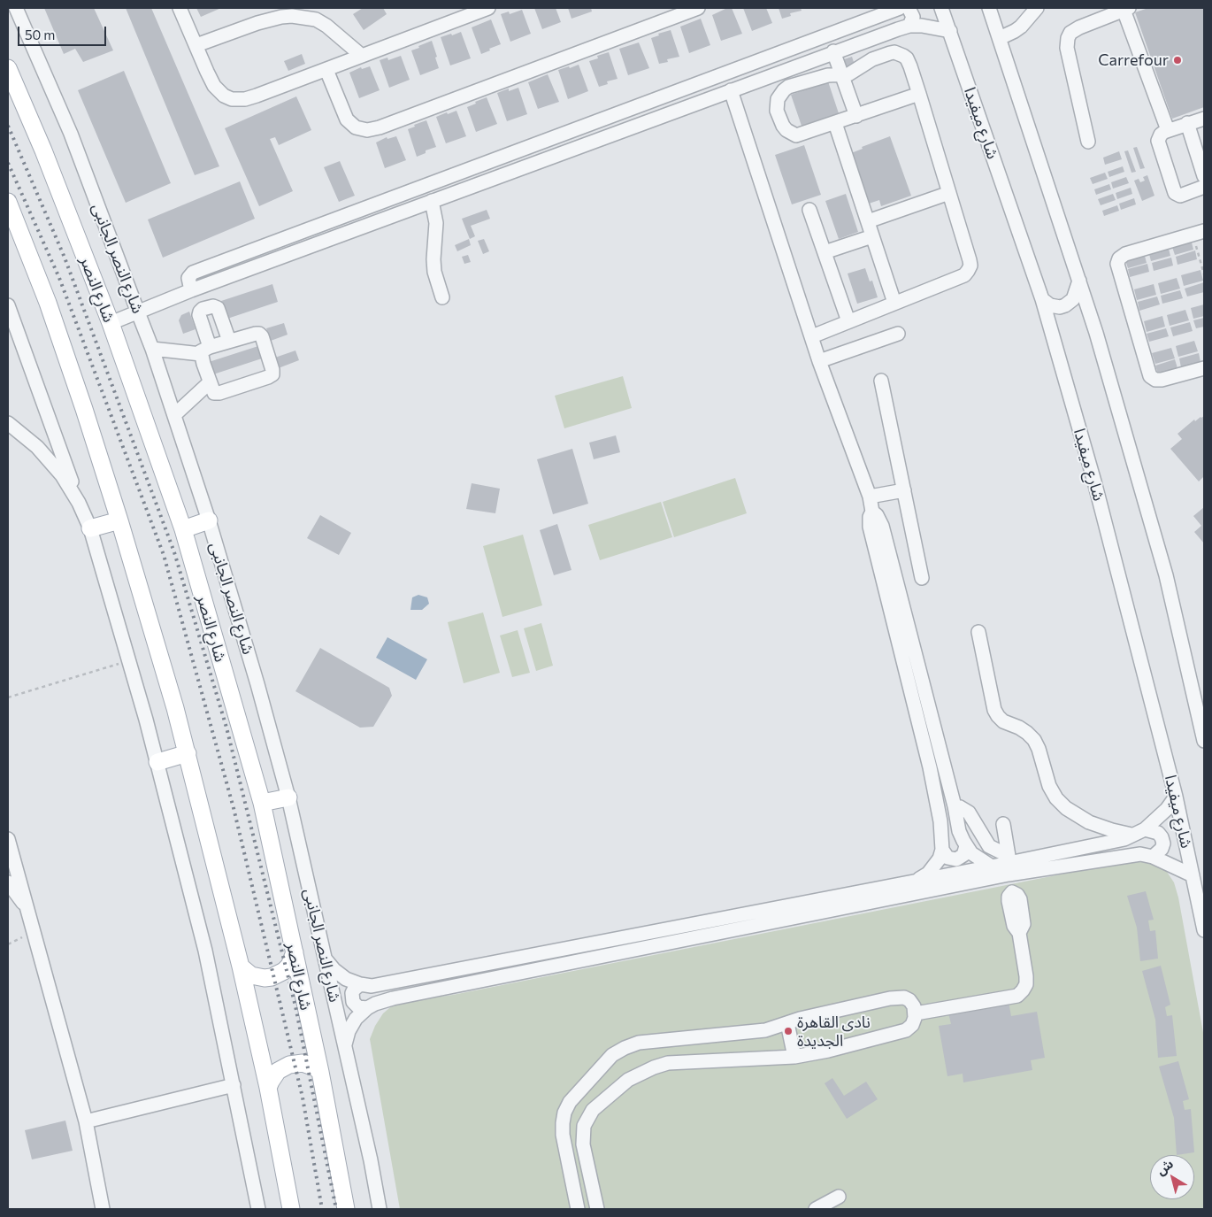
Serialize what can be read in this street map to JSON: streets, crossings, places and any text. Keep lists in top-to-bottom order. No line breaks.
{"streets":{"main road":["شارع النصر"],"street":["شارع ميفيدا","شارع النصر الجانبى"]},"places":["Carrefour","نادى القاهرة الجديدة"],"scale_bar":"50 m","north":"top left"}
